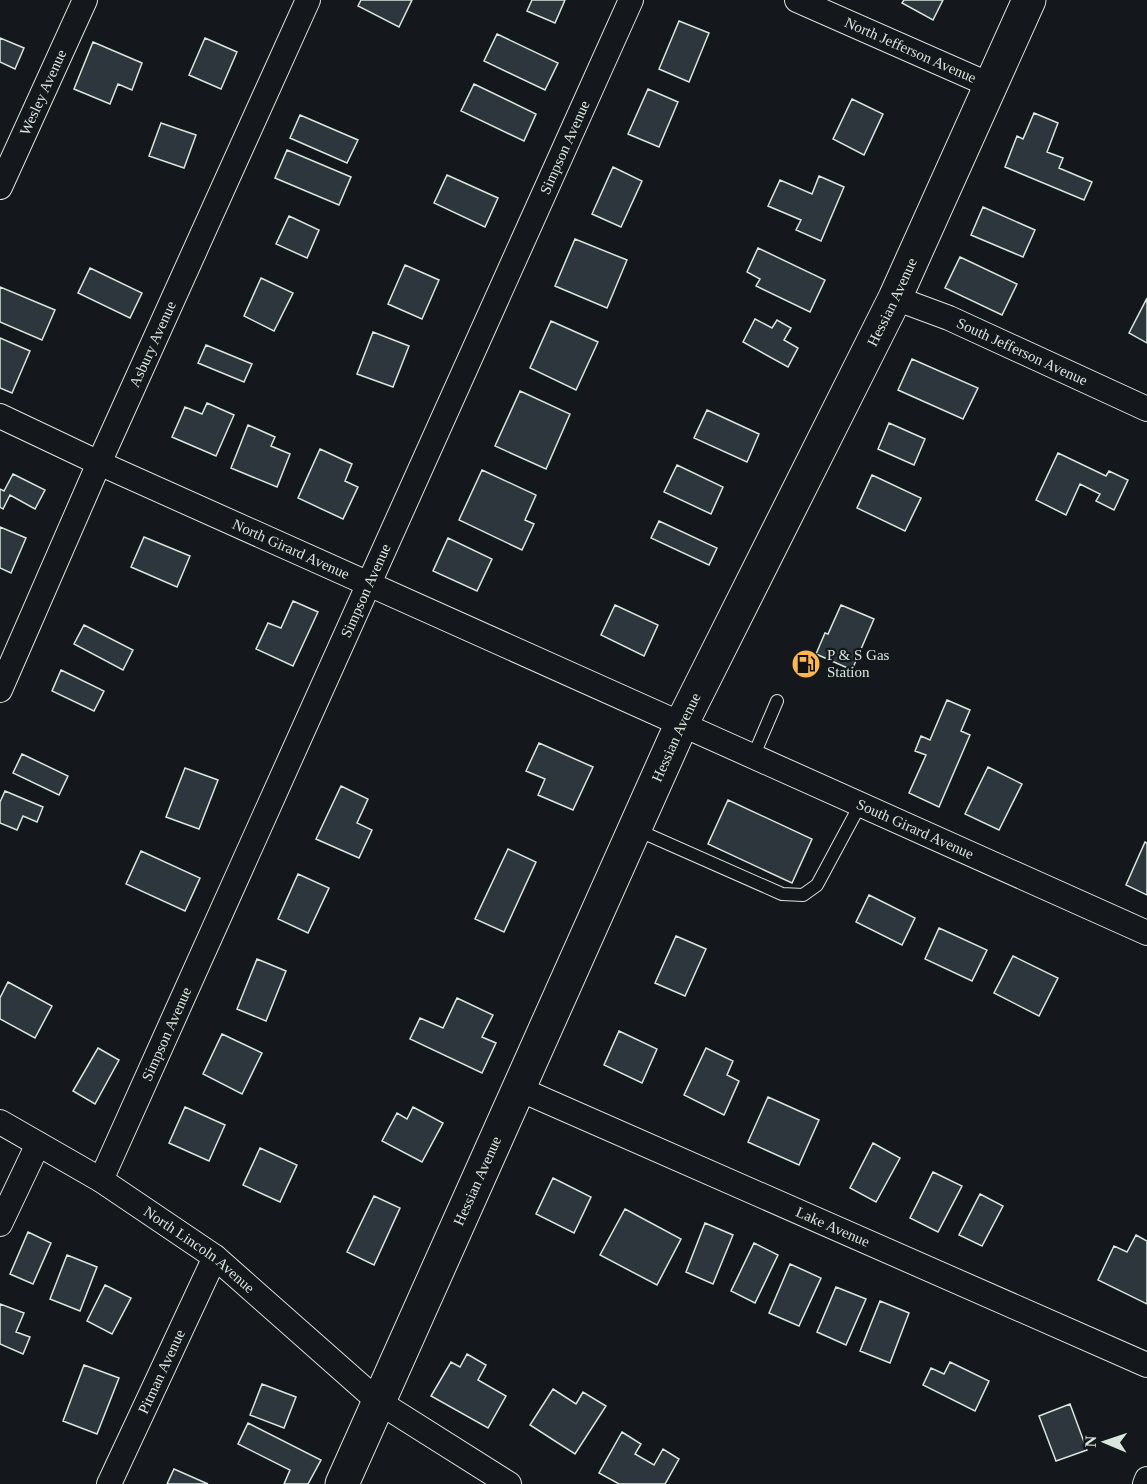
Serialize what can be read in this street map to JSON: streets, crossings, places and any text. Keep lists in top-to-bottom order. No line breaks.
{"streets":{"main road":["Hessian Avenue"],"street":["North Jefferson Avenue","Wesley Avenue","Simpson Avenue","Asbury Avenue","South Jefferson Avenue","North Girard Avenue","South Girard Avenue","Lake Avenue","North Lincoln Avenue","Pitman Avenue"]},"crossings":[["North Jefferson Avenue","Hessian Avenue"],["Simpson Avenue","North Girard Avenue"],["Simpson Avenue","North Lincoln Avenue"],["Hessian Avenue","South Jefferson Avenue"],["Hessian Avenue","North Girard Avenue"],["Hessian Avenue","South Girard Avenue"],["Hessian Avenue","Lake Avenue"],["Hessian Avenue","North Lincoln Avenue"],["Asbury Avenue","North Girard Avenue"],["North Girard Avenue","South Girard Avenue"],["North Lincoln Avenue","Pitman Avenue"]],"places":{"fuel station":["P & S Gas Station"]},"north":"left"}
